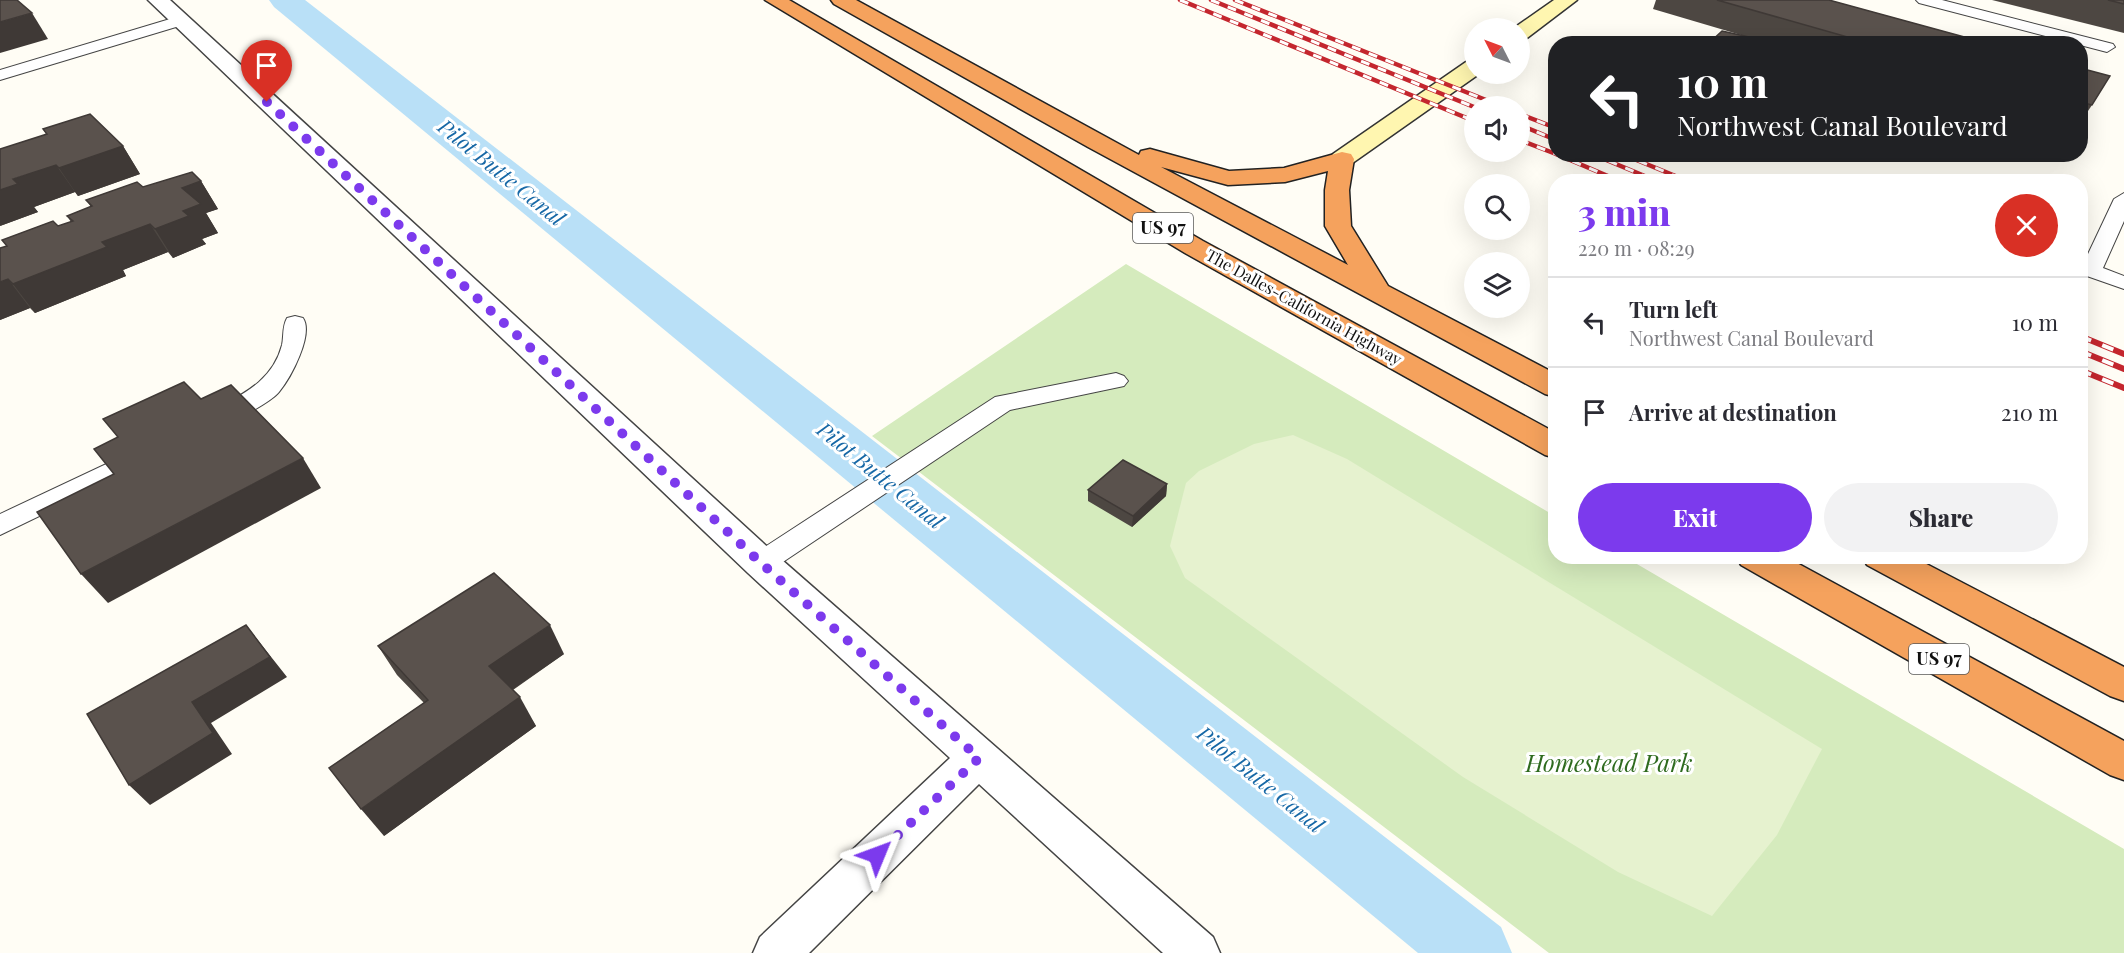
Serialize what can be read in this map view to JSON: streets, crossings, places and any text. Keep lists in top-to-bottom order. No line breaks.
{"streets":{"highway":["US 97","The Dalles-California Highway"]},"water":["Pilot Butte Canal"],"parks":["Homestead Park"],"north":"top left","page":{"turn":["10 m","Northwest Canal Boulevard"],"heading":["3 min","220 m · 08:29"],"list":[{"name":"Turn left","note":"Northwest Canal Boulevard","value":"10 m"},{"name":"Arrive at destination","value":"210 m"}],"buttons":["Exit","Share"]}}
